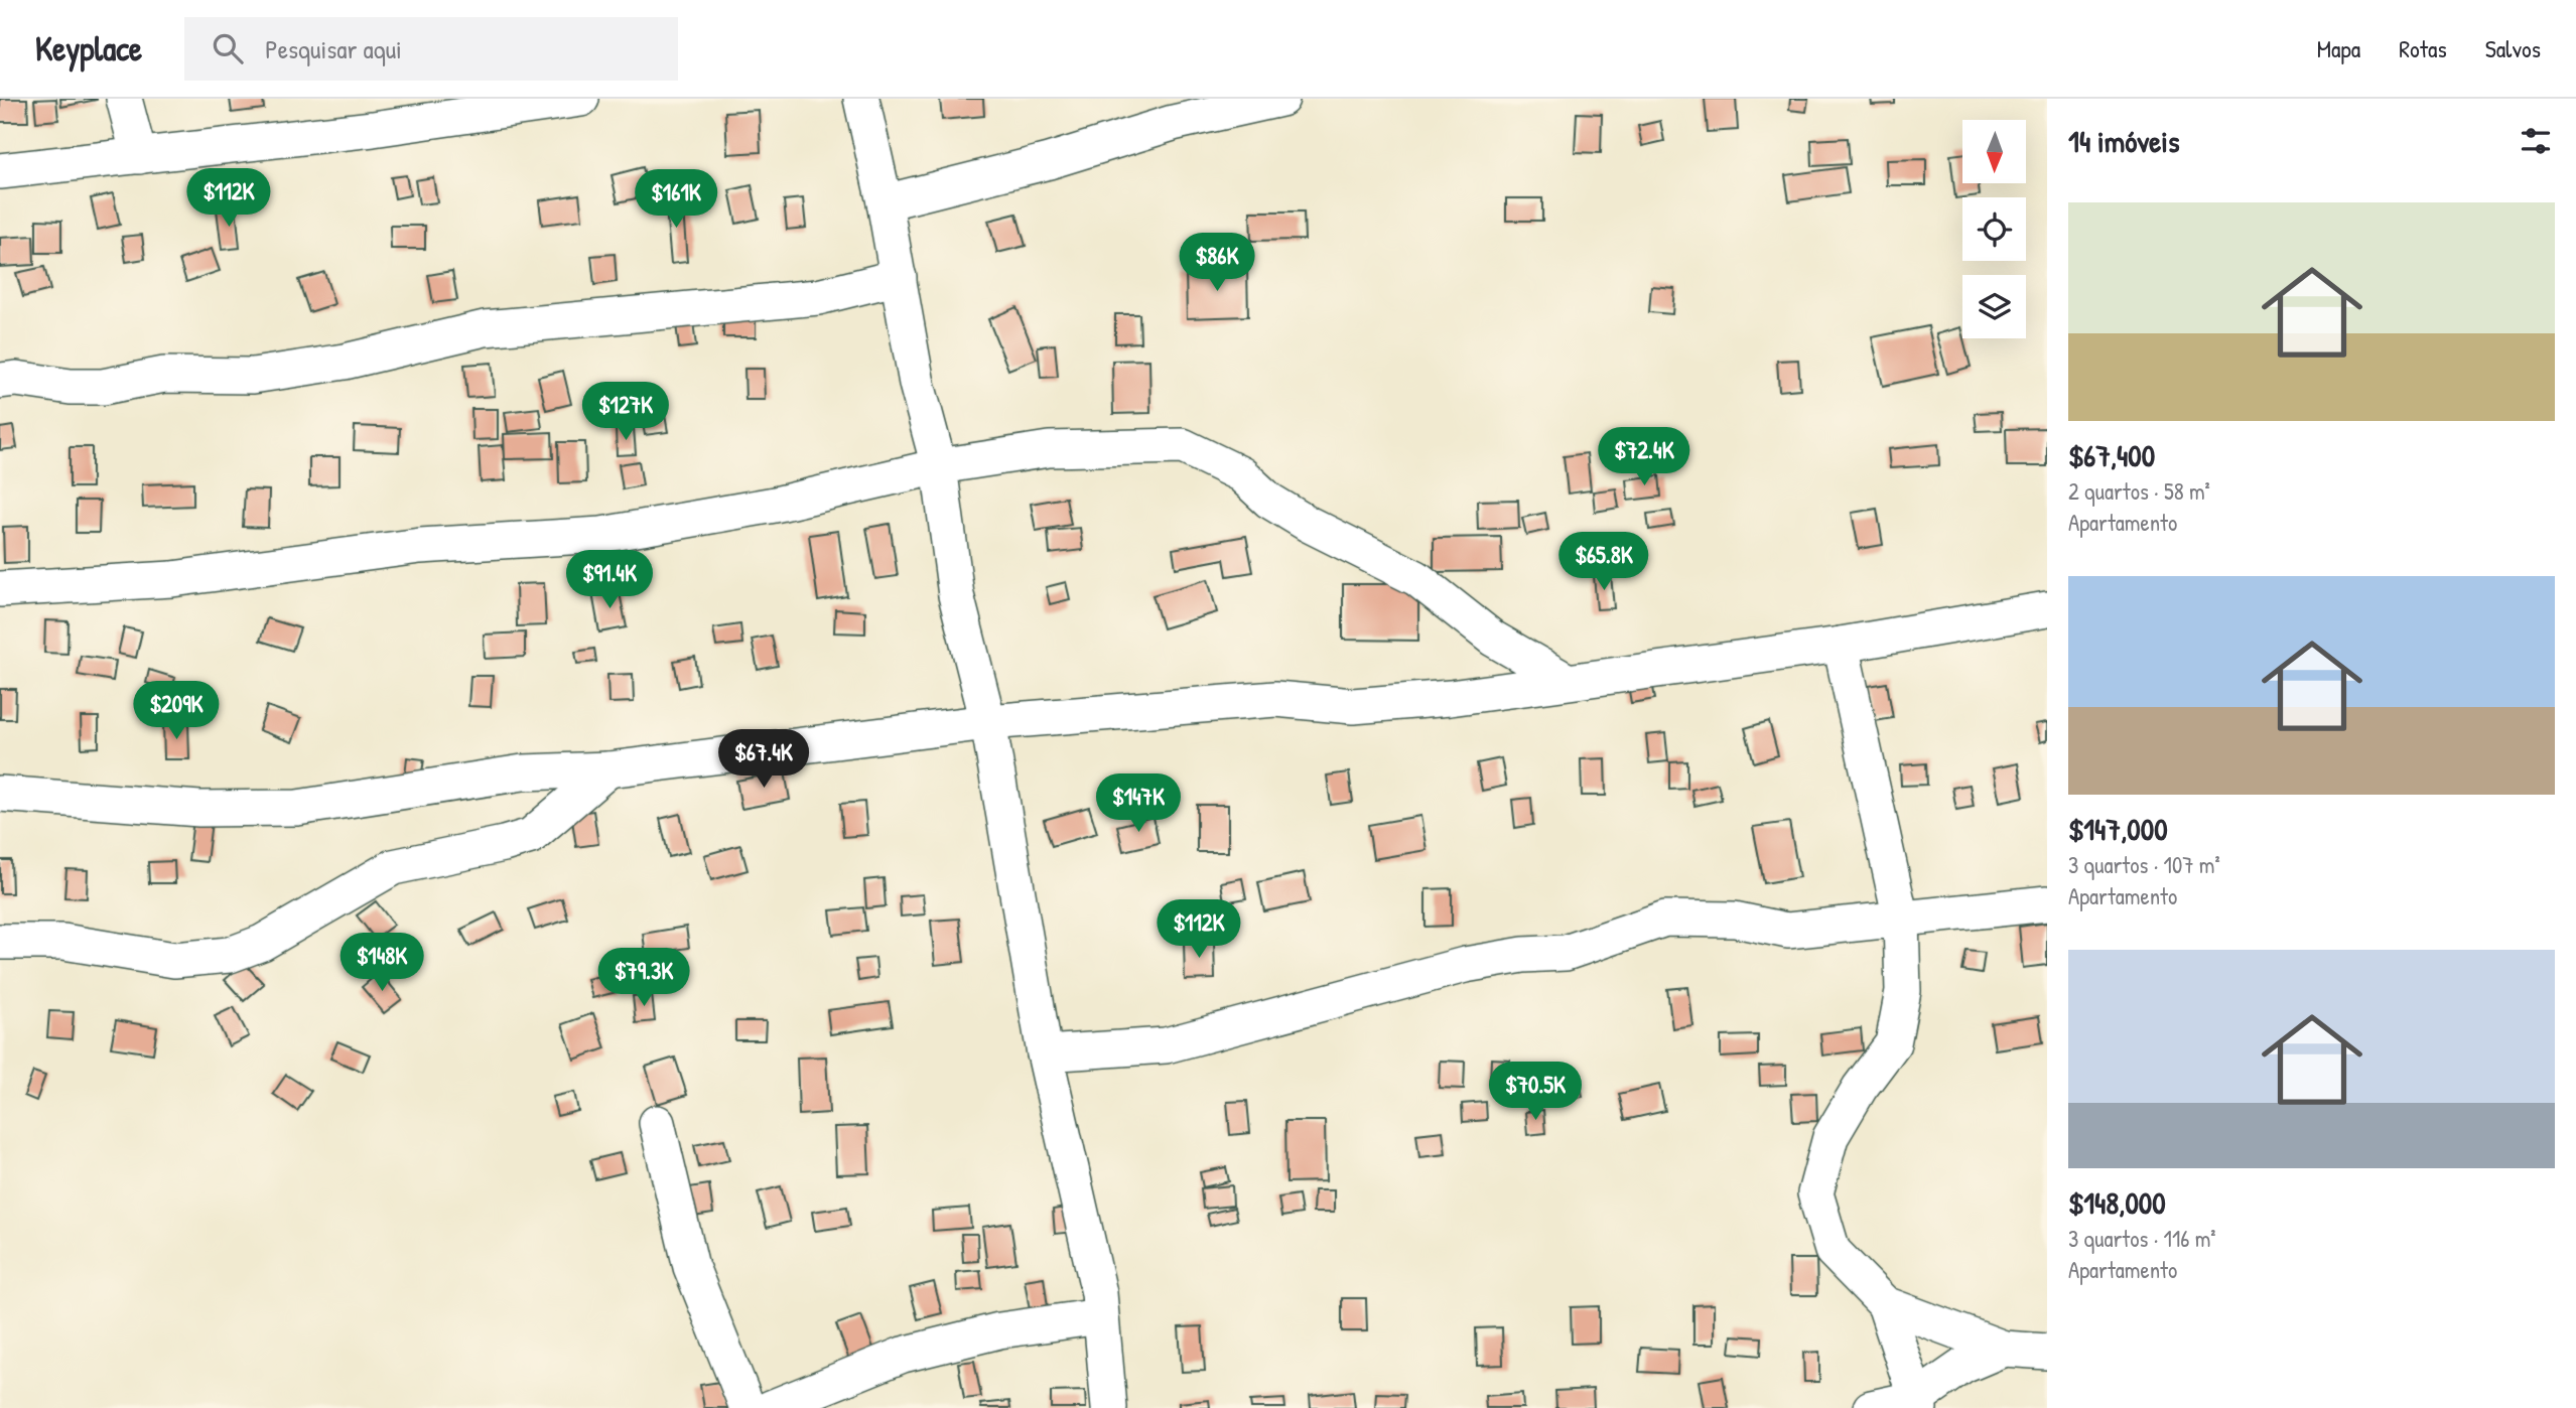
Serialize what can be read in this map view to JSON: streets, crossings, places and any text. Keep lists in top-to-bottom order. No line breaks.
{"north":"bottom","page":{"header":"Keyplace","search":"Pesquisar aqui","nav":["Mapa","Rotas","Salvos"],"heading":"14 imóveis","price":["$112K","$161K","$86K","$127K","$72.4K","$65.8K","$91.4K","$209K","$67.4K","$147K","$112K","$148K","$79.3K","$70.5K"],"list":[{"name":"$67,400","note":"2 quartos · 58 m² · Apartamento"},{"name":"$147,000","note":"3 quartos · 107 m² · Apartamento"},{"name":"$148,000","note":"3 quartos · 116 m² · Apartamento"}]}}
